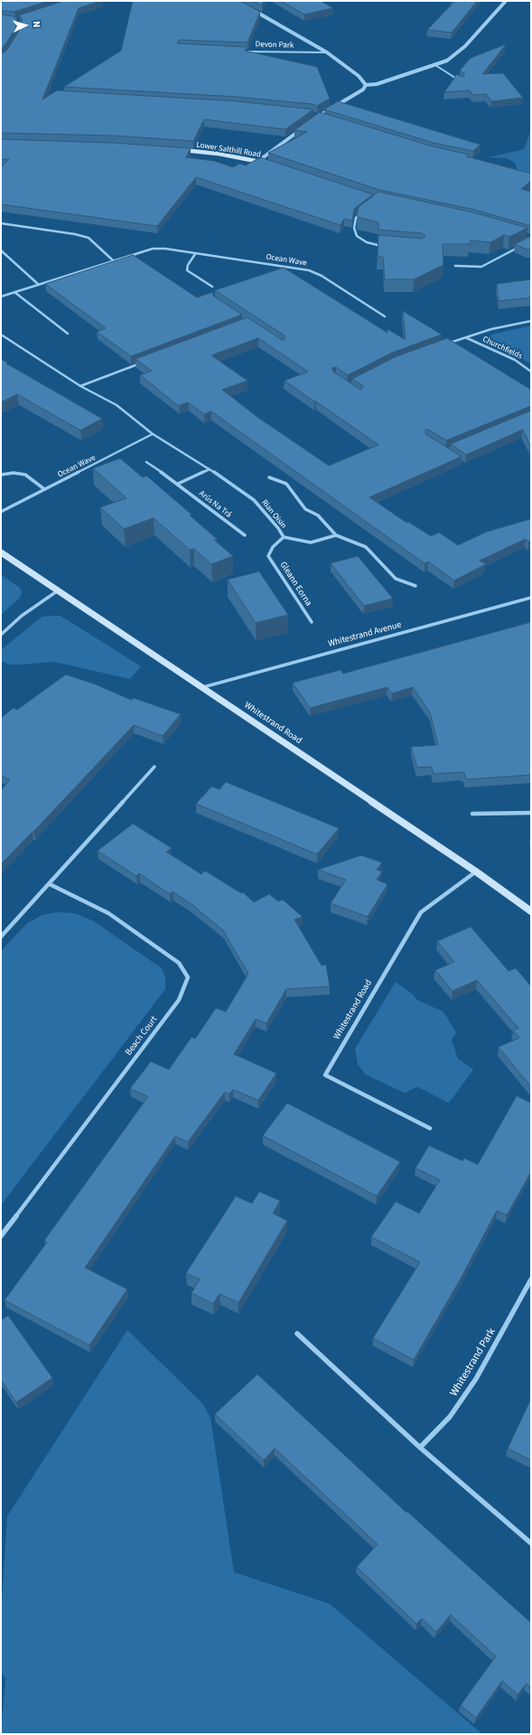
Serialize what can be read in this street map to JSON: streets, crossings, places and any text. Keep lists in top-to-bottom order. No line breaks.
{"streets":{"main road":["Lower Salthill Road","Whitestrand Road"],"street":["Devon Park","Ocean Wave","Churchfields","Arús Na Trá","Rian Oisin","Gleann Eorna","Whitestrand Avenue","Beach Court","Whitestrand Park"]},"crossings":[["Rian Oisin","Gleann Eorna"],["Whitestrand Avenue","Whitestrand Road"]],"north":"right"}
